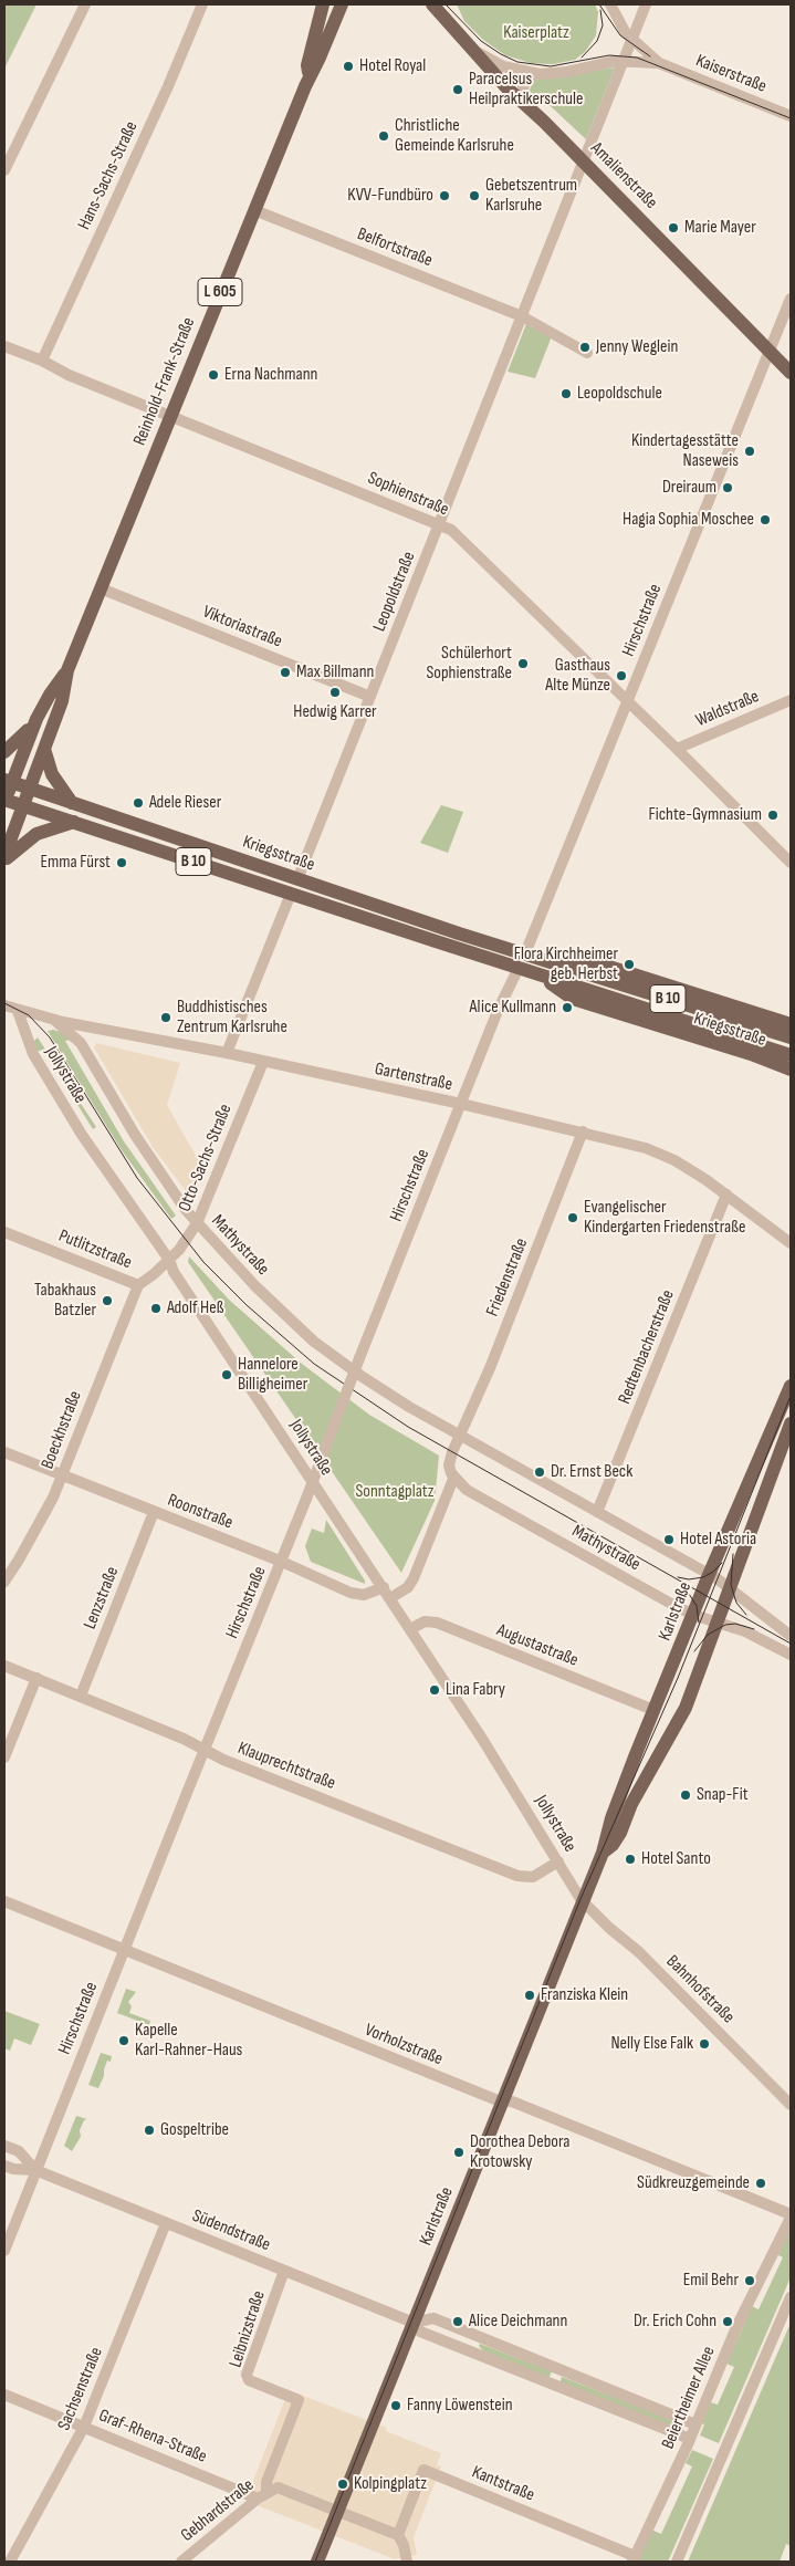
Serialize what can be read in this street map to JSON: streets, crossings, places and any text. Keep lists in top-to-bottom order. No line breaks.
{"streets":{"main road":["Amalienstraße","L 605","Reinhold-Frank-Straße","Kriegsstraße","B 10","Karlstraße"],"street":["Kaiserstraße","Hans-Sachs-Straße","Belfortstraße","Sophienstraße","Leopoldstraße","Hirschstraße","Viktoriastraße","Waldstraße","Jollystraße","Gartenstraße","Otto-Sachs-Straße","Mathystraße","Putlitzstraße","Friedenstraße","Redtenbacherstraße","Boeckhstraße","Roonstraße","Lenzstraße","Augustastraße","Klauprechtstraße","Bahnhofstraße","Vorholzstraße","Südendstraße","Leibnizstraße","Sachsenstraße","Beiertheimer Allee","Graf-Rhena-Straße","Kantstraße","Gebhardstraße"]},"crossings":[["Hans-Sachs-Straße","Sophienstraße"],["Amalienstraße","Leopoldstraße"],["Amalienstraße","Hirschstraße"],["Belfortstraße","Reinhold-Frank-Straße"],["Belfortstraße","Leopoldstraße"],["L 605","Reinhold-Frank-Straße"],["L 605","Kriegsstraße"],["Reinhold-Frank-Straße","Sophienstraße"],["Reinhold-Frank-Straße","Viktoriastraße"],["Reinhold-Frank-Straße","Kriegsstraße"],["Sophienstraße","Leopoldstraße"],["Sophienstraße","Hirschstraße"],["Sophienstraße","Waldstraße"],["Leopoldstraße","Viktoriastraße"],["Leopoldstraße","Kriegsstraße"],["Hirschstraße","Kriegsstraße"],["Hirschstraße","B 10"],["Hirschstraße","Gartenstraße"],["Hirschstraße","Roonstraße"],["Hirschstraße","Klauprechtstraße"],["Hirschstraße","Vorholzstraße"],["Hirschstraße","Südendstraße"],["Kriegsstraße","B 10"],["Jollystraße","Gartenstraße"],["Jollystraße","Otto-Sachs-Straße"],["Jollystraße","Putlitzstraße"],["Jollystraße","Roonstraße"],["Jollystraße","Karlstraße"],["Jollystraße","Augustastraße"],["Jollystraße","Klauprechtstraße"],["Jollystraße","Bahnhofstraße"],["Gartenstraße","Otto-Sachs-Straße"],["Gartenstraße","Mathystraße"],["Gartenstraße","Friedenstraße"],["Gartenstraße","Redtenbacherstraße"],["Otto-Sachs-Straße","Mathystraße"],["Otto-Sachs-Straße","Putlitzstraße"],["Mathystraße","Friedenstraße"],["Mathystraße","Redtenbacherstraße"],["Mathystraße","Karlstraße"],["Putlitzstraße","Boeckhstraße"],["Boeckhstraße","Roonstraße"],["Roonstraße","Lenzstraße"],["Lenzstraße","Klauprechtstraße"],["Karlstraße","Augustastraße"],["Karlstraße","Bahnhofstraße"],["Karlstraße","Vorholzstraße"],["Karlstraße","Südendstraße"],["Karlstraße","Gebhardstraße"],["Vorholzstraße","Beiertheimer Allee"],["Südendstraße","Leibnizstraße"],["Südendstraße","Sachsenstraße"],["Südendstraße","Beiertheimer Allee"],["Leibnizstraße","Graf-Rhena-Straße"],["Leibnizstraße","Gebhardstraße"],["Sachsenstraße","Graf-Rhena-Straße"],["Beiertheimer Allee","Kantstraße"],["Graf-Rhena-Straße","Gebhardstraße"],["Kantstraße","Gebhardstraße"]],"parks":["Kaiserplatz","Sonntagplatz"],"places":["Hotel Royal","Paracelsus Heilpraktikerschule","Christliche Gemeinde Karlsruhe","KVV-Fundbüro","Gebetszentrum Karlsruhe","Marie Mayer","Jenny Weglein","Erna Nachmann","Leopoldschule","Kindertagesstätte Naseweis","Dreiraum","Hagia Sophia Moschee","Schülerhort Sophienstraße","Max Billmann","Gasthaus Alte Münze","Hedwig Karrer","Adele Rieser","Fichte-Gymnasium","Emma Fürst","Flora Kirchheimer geb. Herbst","Alice Kullmann","Buddhistisches Zentrum Karlsruhe","Evangelischer Kindergarten Friedenstraße","Tabakhaus Batzler","Adolf Heß","Hannelore Billigheimer","Dr. Ernst Beck","Hotel Astoria","Lina Fabry","Snap-Fit","Hotel Santo","Franziska Klein","Kapelle Karl-Rahner-Haus","Nelly Else Falk","Gospeltribe","Dorothea Debora Krotowsky","Südkreuzgemeinde","Emil Behr","Alice Deichmann","Dr. Erich Cohn","Fanny Löwenstein","Kolpingplatz"]}
